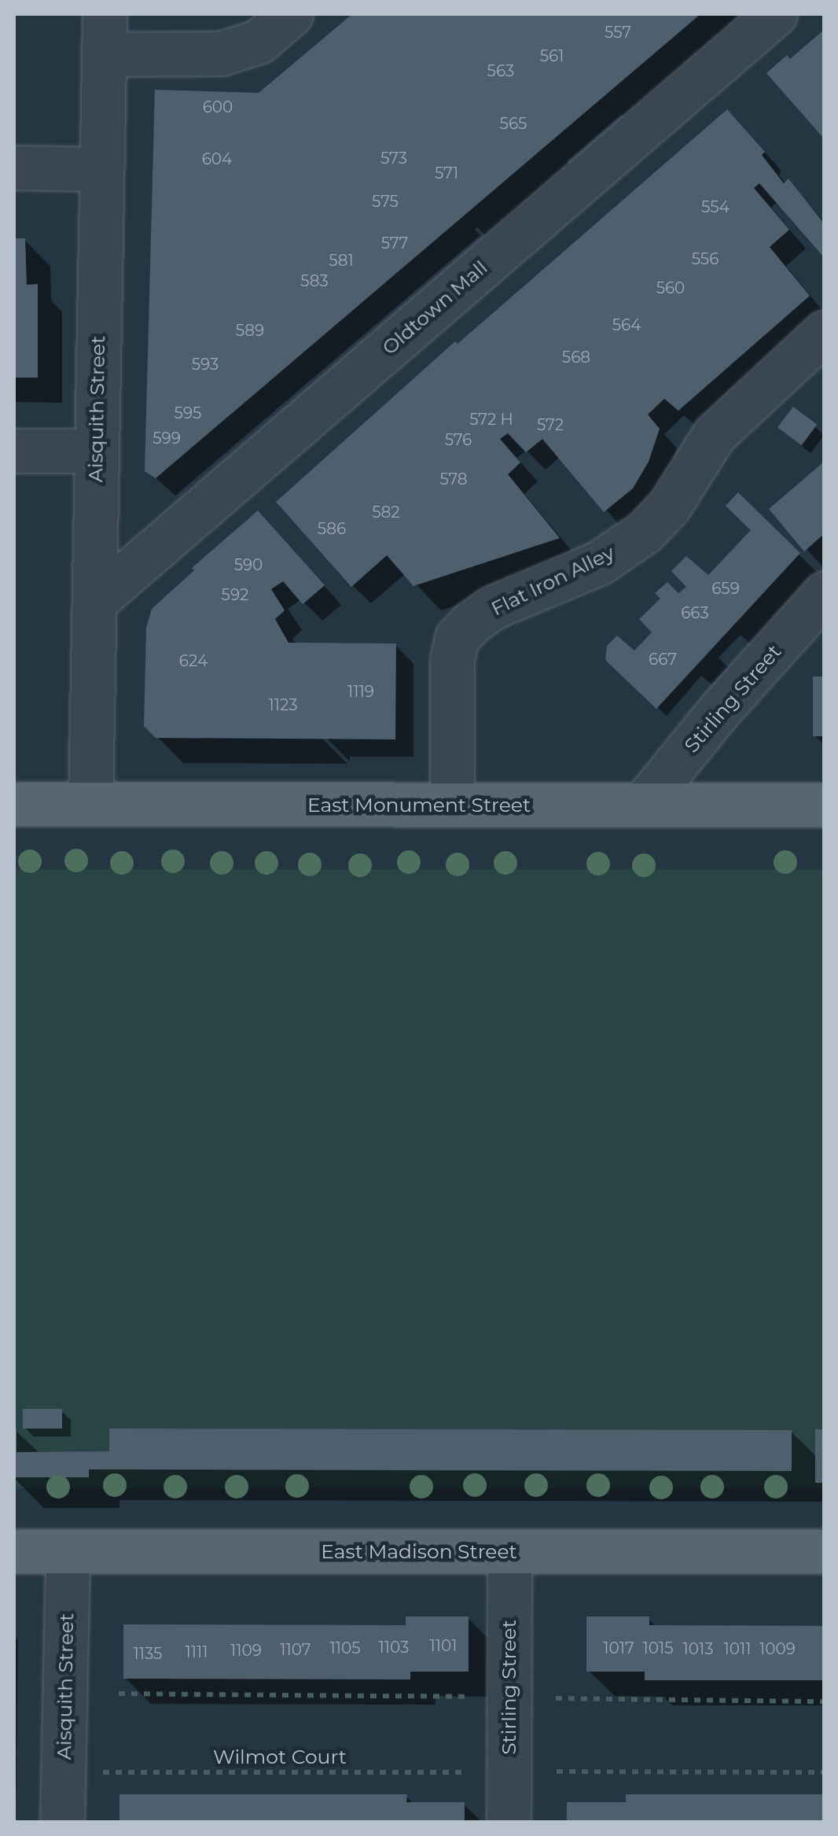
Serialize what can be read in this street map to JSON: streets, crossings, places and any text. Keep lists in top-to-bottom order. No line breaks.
{"streets":{"main road":["East Monument Street","East Madison Street"],"street":["Oldtown Mall","Aisquith Street","Flat Iron Alley","Stirling Street"],"path":["Wilmot Court"]},"crossings":[["Oldtown Mall","Aisquith Street"],["Aisquith Street","East Monument Street"],["Aisquith Street","East Madison Street"],["Flat Iron Alley","East Monument Street"],["Stirling Street","East Monument Street"],["Stirling Street","East Madison Street"]],"house_numbers":["557","561","563","600","565","573","604","571","575","554","577","556","581","583","560","564","589","568","593","595","572 H","572","599","576","578","582","586","590","659","592","663","667","624","1119","1123","1101","1103","1105","1017","1015","1013","1011","1009","1107","1109","1111","1135"]}
